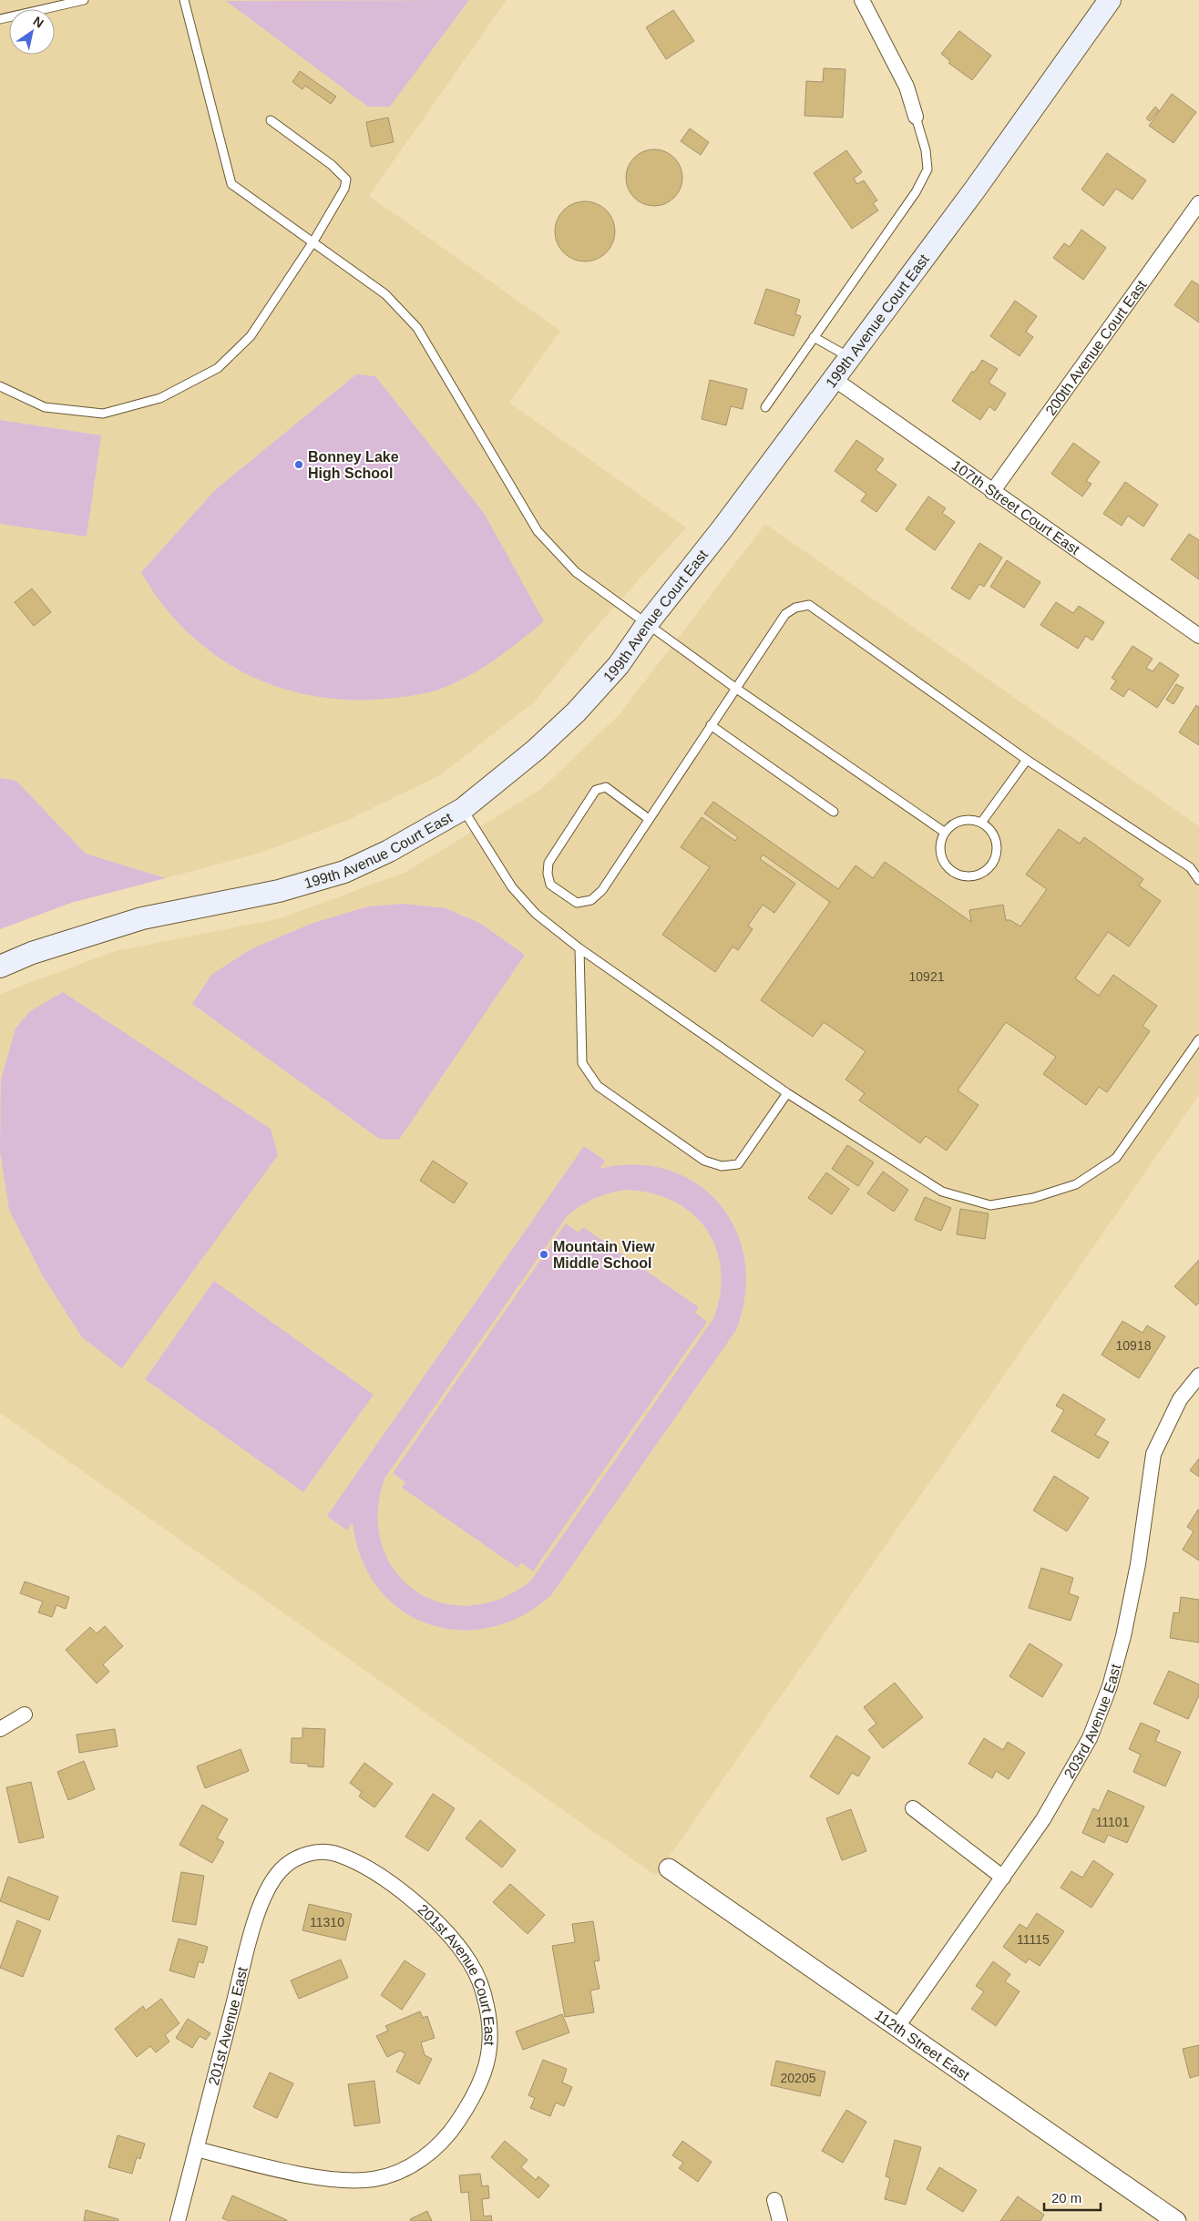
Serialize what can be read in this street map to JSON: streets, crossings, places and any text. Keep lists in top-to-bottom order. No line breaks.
{"streets":{"main road":["199th Avenue Court East"],"street":["200th Avenue Court East","107th Street Court East","203rd Avenue East","201st Avenue Court East","201st Avenue East","112th Street East"]},"crossings":[["199th Avenue Court East","107th Street Court East"],["200th Avenue Court East","107th Street Court East"],["203rd Avenue East","112th Street East"],["201st Avenue Court East","201st Avenue East"]],"places":["Bonney Lake High School","Mountain View Middle School"],"house_numbers":["10921","10918","11101","11310","11115","20205"],"scale_bar":"20 m","north":"top right"}
